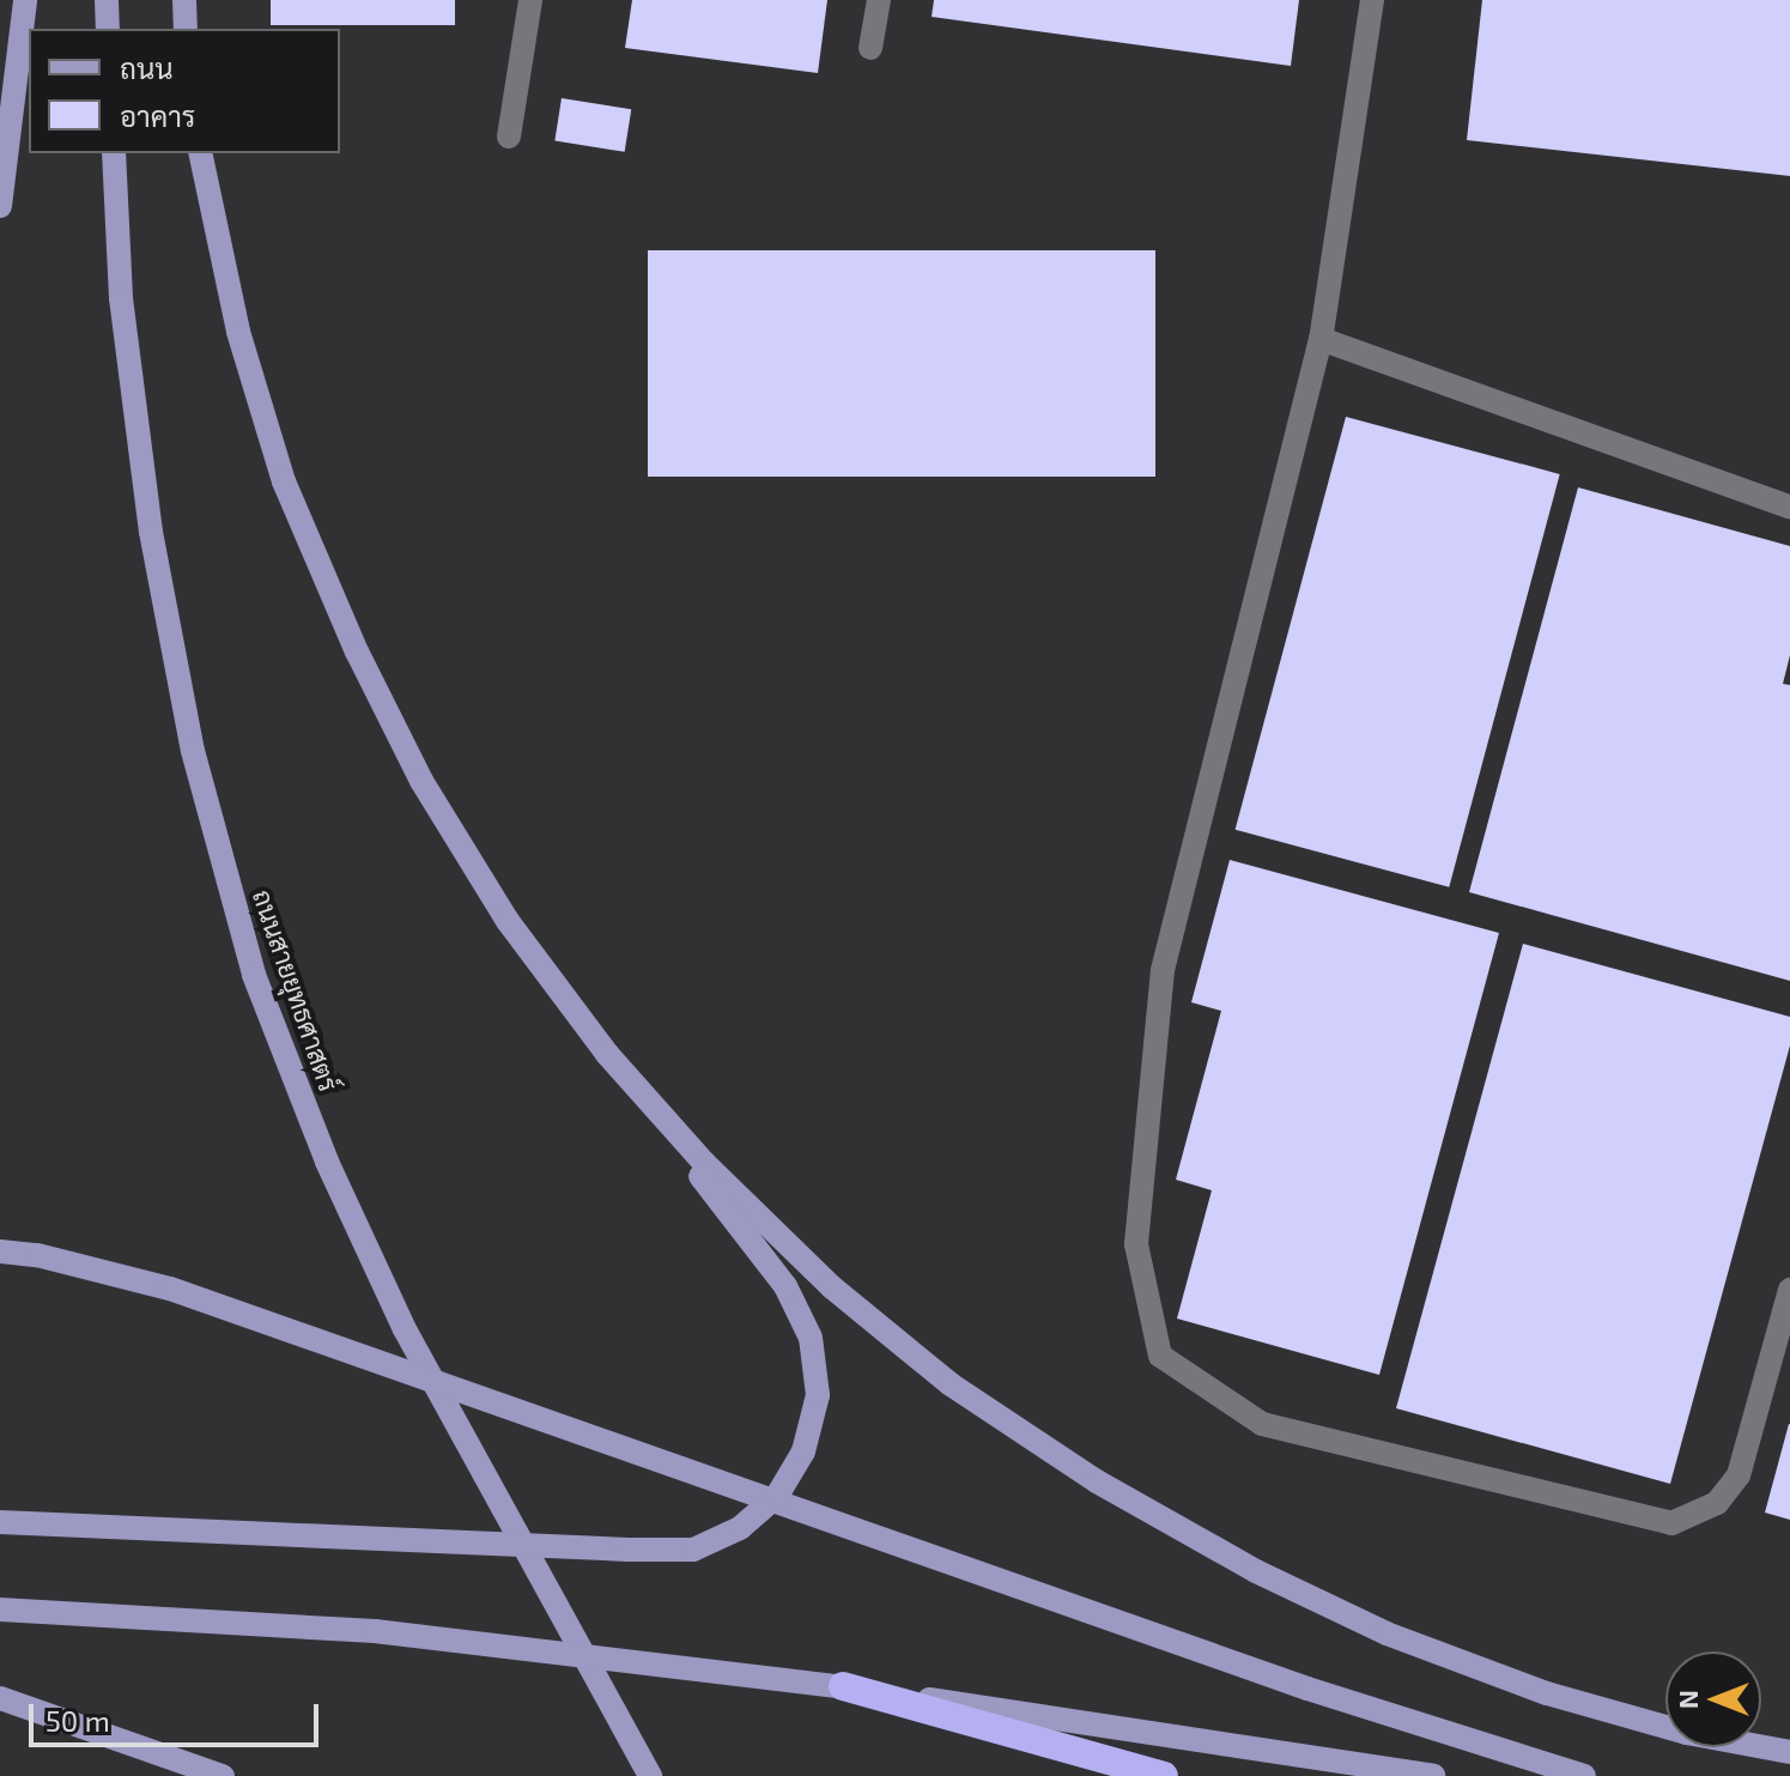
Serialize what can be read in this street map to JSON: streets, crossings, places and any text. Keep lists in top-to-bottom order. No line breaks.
{"streets":{"main road":["ถนนสายยุทธศาสตร์"]},"legend":["ถนน","อาคาร"],"scale_bar":"50 m","north":"left"}
